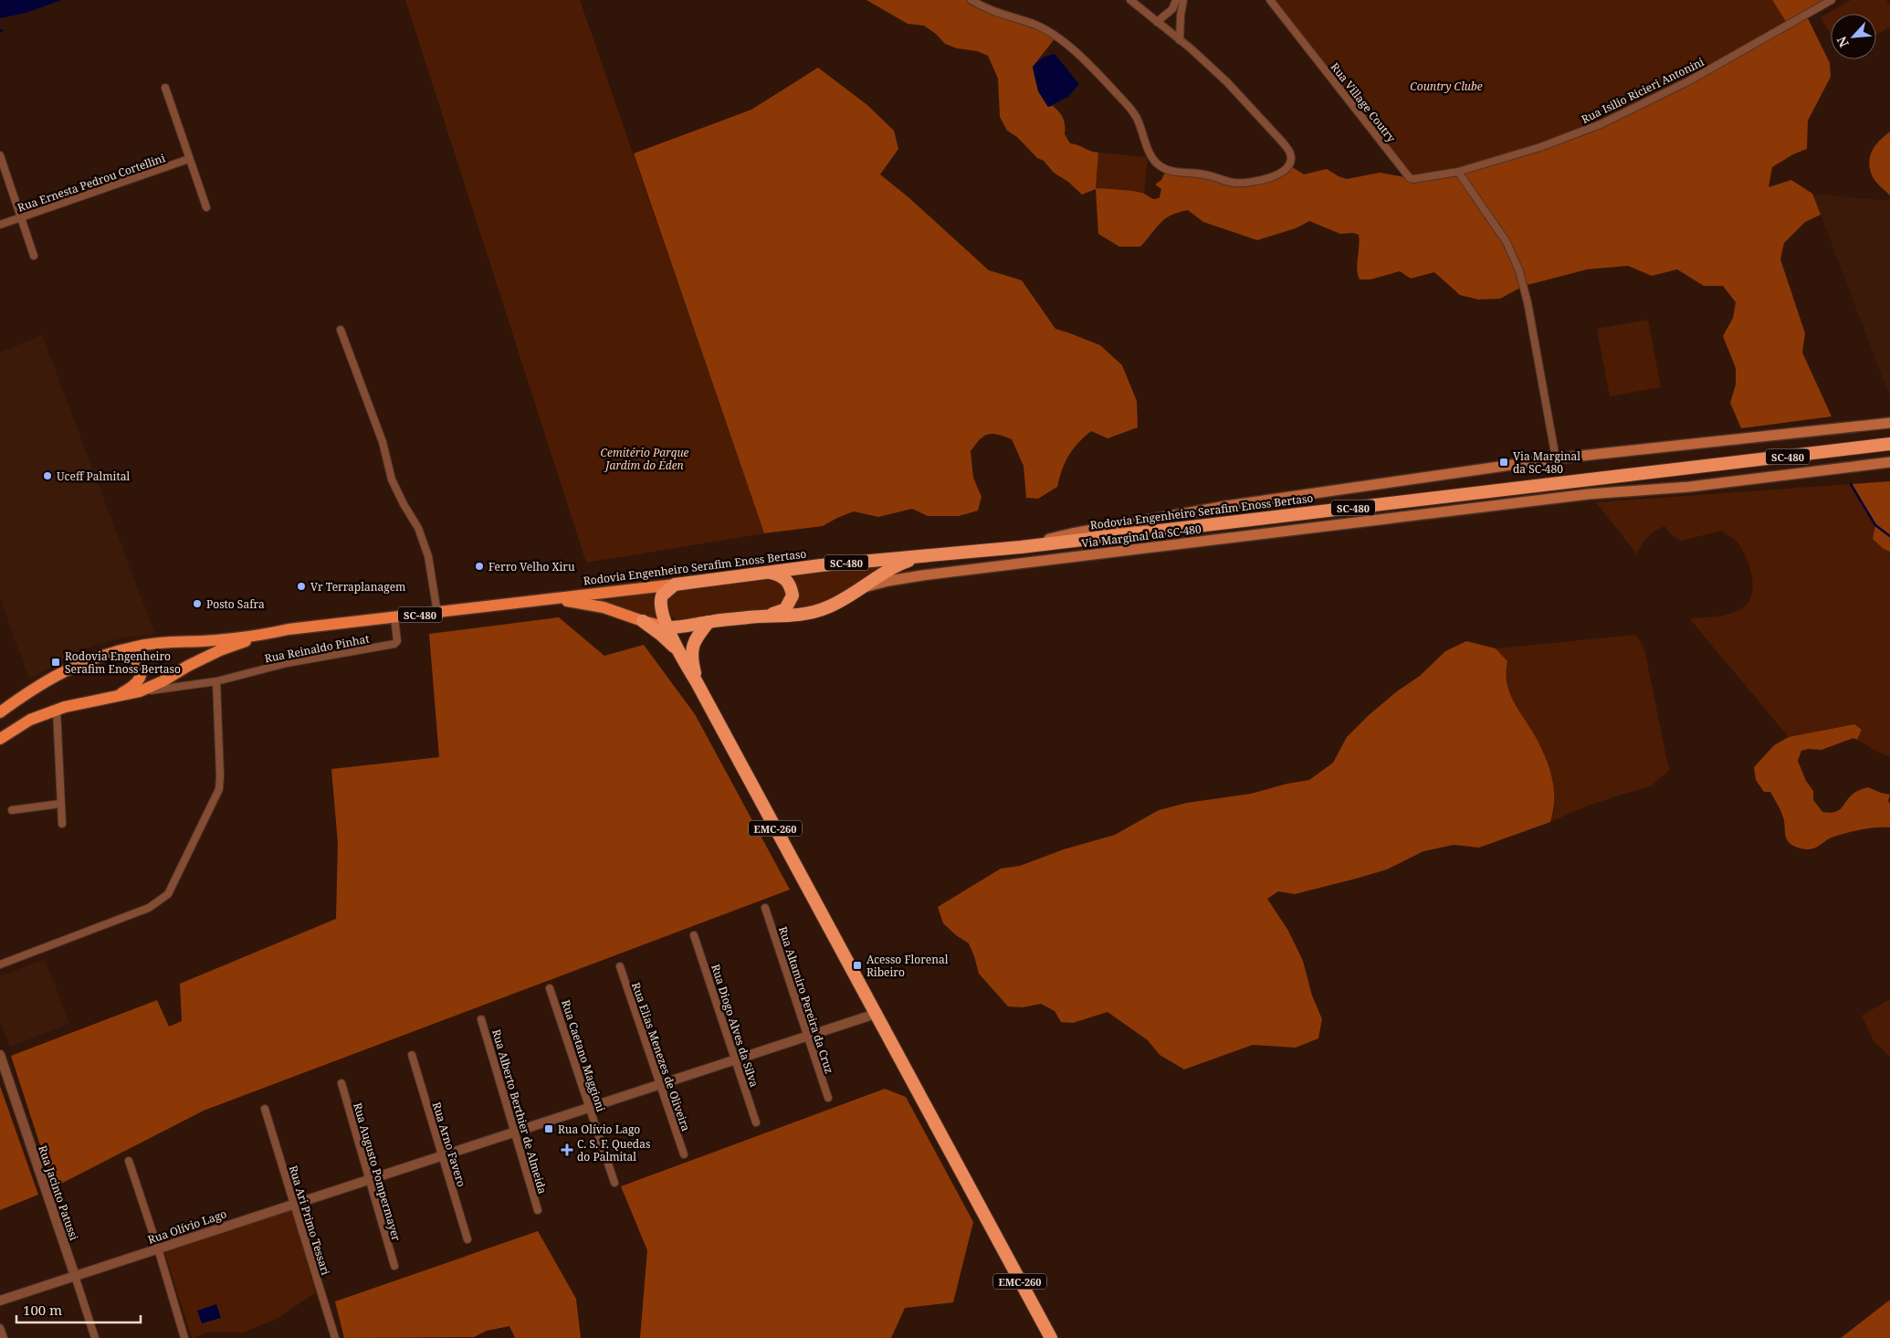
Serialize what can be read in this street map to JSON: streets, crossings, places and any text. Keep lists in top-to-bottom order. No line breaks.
{"streets":{"highway":["SC-480","Rodovia Engenheiro Serafim Enoss Bertaso","EMC-260"],"main road":["Via Marginal da SC-480"],"street":["Rua Isilio Ricieri Antonini","Rua Village Coutry","Rua Ernesta Pedrou Cortellini","Rua Reinaldo Pinhat","Rua Altamiro Pereira da Cruz","Rua Diogo Alves da Silva","Rua Caetano Maggioni","Rua Elias Menezes de Oliveira","Rua Alberto Berthier de Almeida","Rua Arno Favero","Rua Augusto Pompermayer","Rua Jacinto Patussi","Rua Ari Primo Tessari","Rua Olívio Lago"]},"crossings":[["Rua Isilio Ricieri Antonini","Rua Village Coutry"],["SC-480","Rodovia Engenheiro Serafim Enoss Bertaso"],["SC-480","EMC-260"],["Rodovia Engenheiro Serafim Enoss Bertaso","Via Marginal da SC-480"],["Rodovia Engenheiro Serafim Enoss Bertaso","Rua Reinaldo Pinhat"],["Rodovia Engenheiro Serafim Enoss Bertaso","EMC-260"],["EMC-260","Rua Olívio Lago"],["Rua Altamiro Pereira da Cruz","Rua Olívio Lago"],["Rua Diogo Alves da Silva","Rua Olívio Lago"],["Rua Caetano Maggioni","Rua Olívio Lago"],["Rua Elias Menezes de Oliveira","Rua Olívio Lago"],["Rua Alberto Berthier de Almeida","Rua Olívio Lago"],["Rua Arno Favero","Rua Olívio Lago"],["Rua Augusto Pompermayer","Rua Olívio Lago"],["Rua Jacinto Patussi","Rua Olívio Lago"],["Rua Ari Primo Tessari","Rua Olívio Lago"]],"parks":["Country Clube","Cemitério Parque Jardim do Éden"],"places":{"transit":["Via Marginal da SC-480","Rodovia Engenheiro Serafim Enoss Bertaso","Acesso Florenal Ribeiro","Rua Olívio Lago"],"other":["Uceff Palmital","Ferro Velho Xiru","Vr Terraplanagem","Posto Safra"],"health":["C. S. F. Quedas do Palmital"]},"scale_bar":"100 m","north":"bottom left"}
